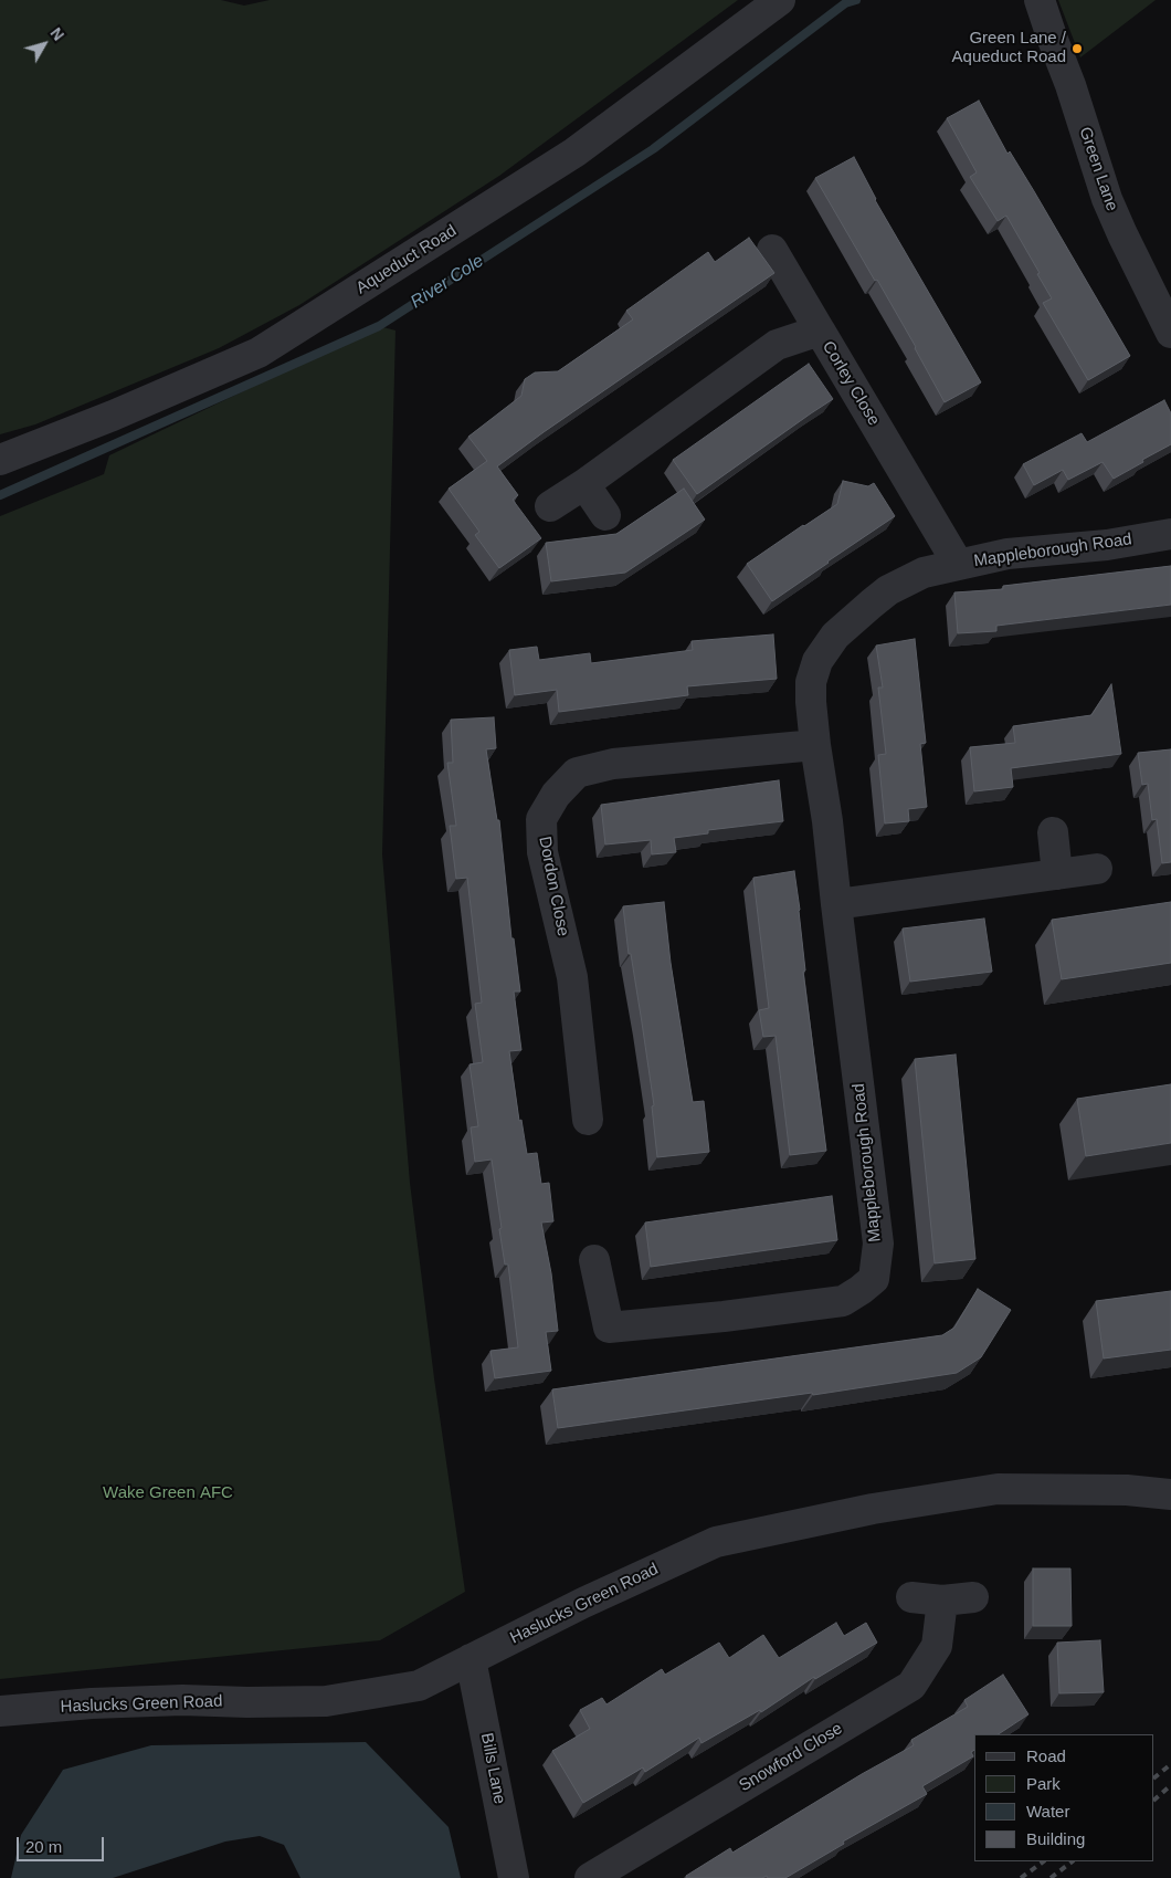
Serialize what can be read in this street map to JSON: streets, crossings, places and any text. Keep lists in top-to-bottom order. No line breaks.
{"streets":{"street":["Green Lane","Aqueduct Road","Corley Close","Mappleborough Road","Dordon Close","Haslucks Green Road","Snowford Close","Bills Lane"]},"crossings":[["Corley Close","Mappleborough Road"],["Mappleborough Road","Dordon Close"],["Haslucks Green Road","Bills Lane"]],"water":["River Cole"],"parks":["Wake Green AFC"],"places":["Green Lane / Aqueduct Road"],"legend":["Road","Park","Water","Building"],"scale_bar":"20 m","north":"top right"}
